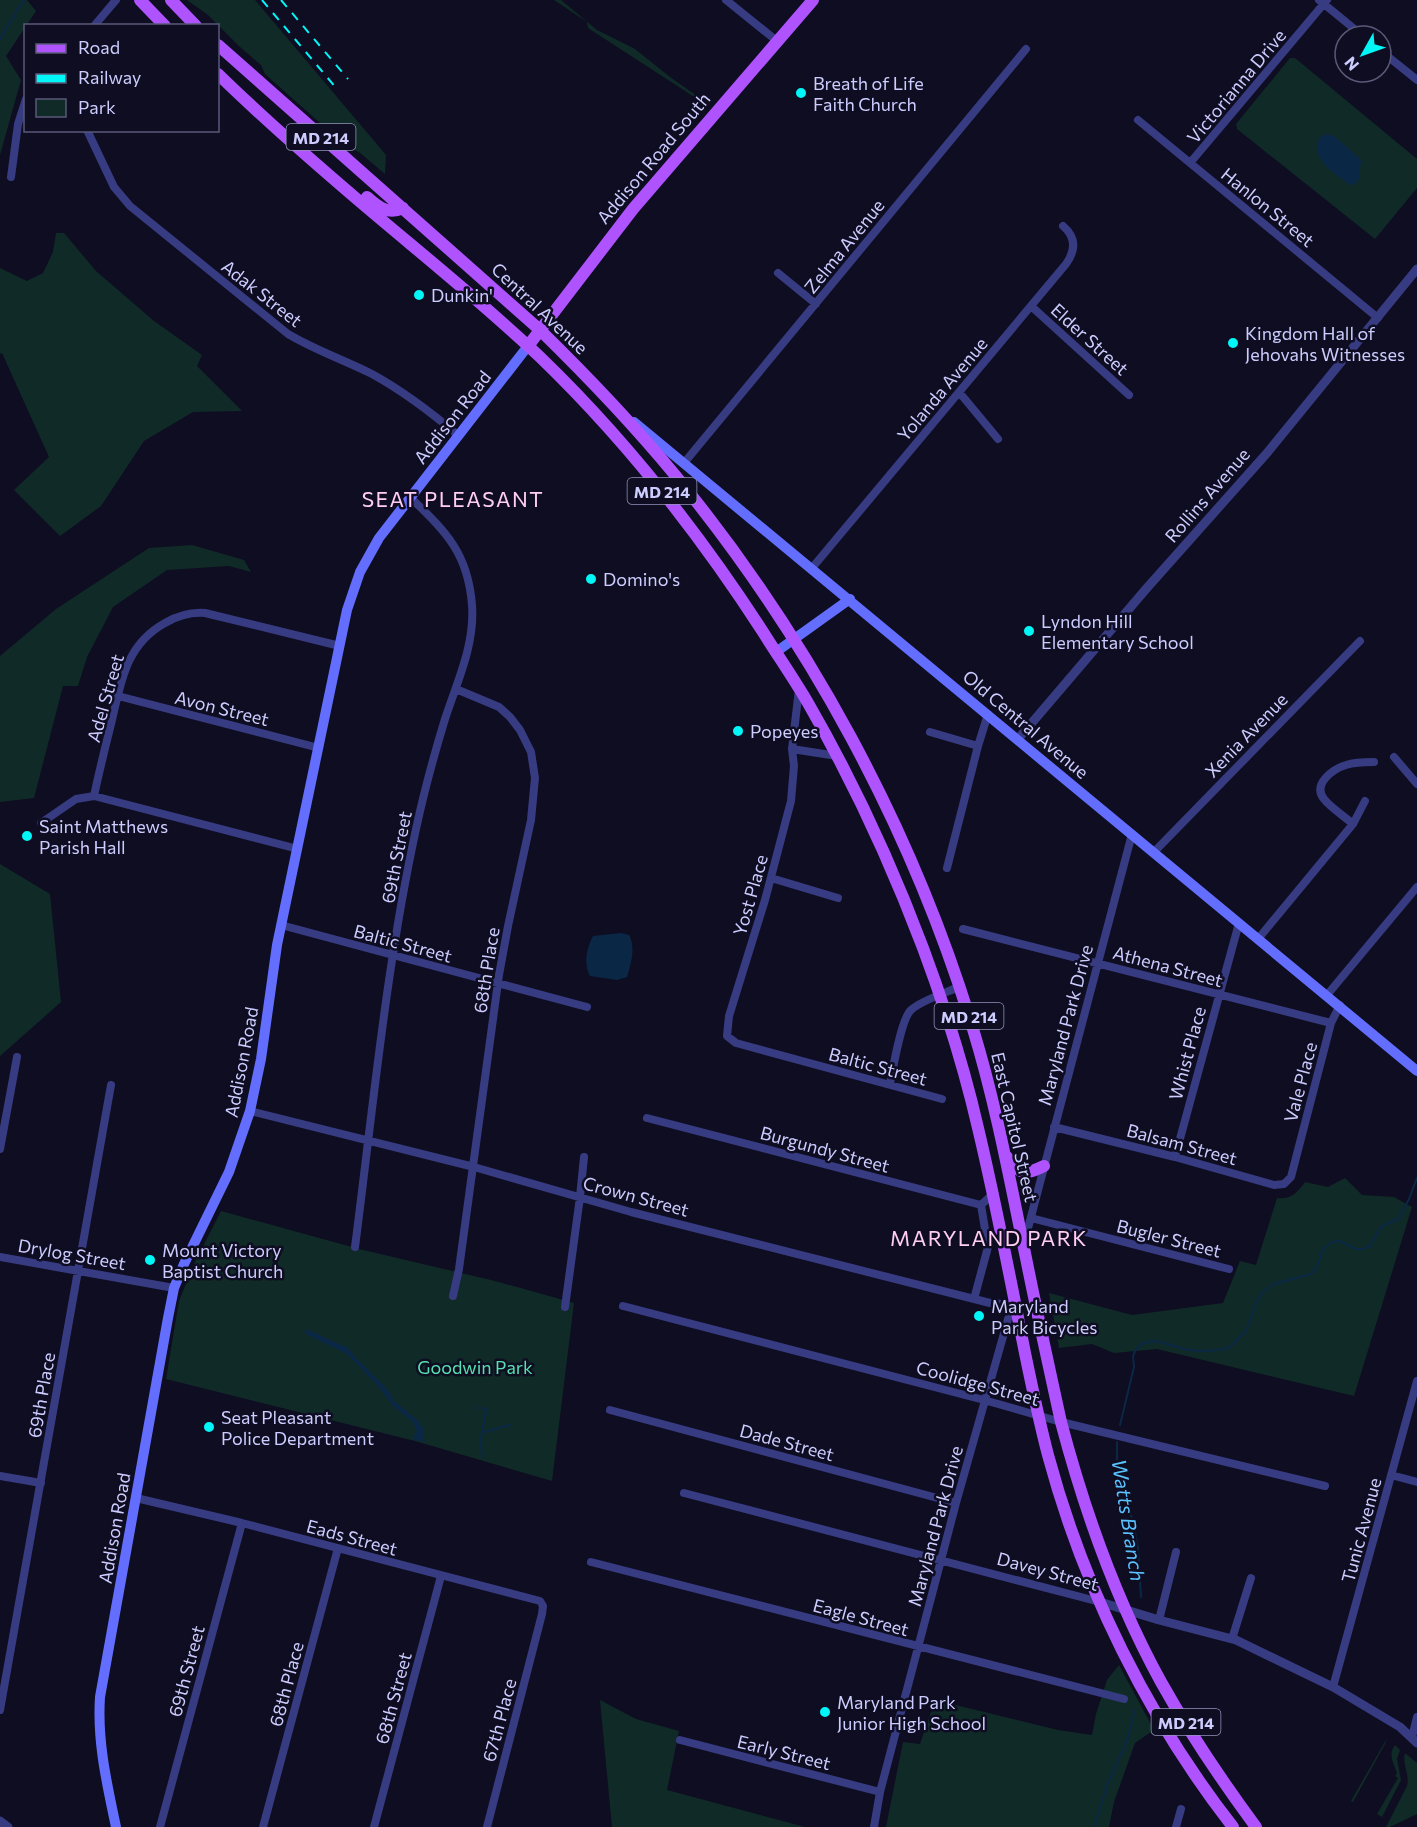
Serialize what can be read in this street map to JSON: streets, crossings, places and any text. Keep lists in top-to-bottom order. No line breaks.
{"streets":{"main road":["MD 214","Addison Road South","Central Avenue","Addison Road","Old Central Avenue","East Capitol Street"],"street":["Victorianna Drive","Hanlon Street","Zelma Avenue","Adak Street","Elder Street","Yolanda Avenue","Rollins Avenue","Adel Street","Avon Street","Xenia Avenue","69th Street","Yost Place","Baltic Street","Athena Street","68th Place","Maryland Park Drive","Whist Place","Vale Place","Balsam Street","Burgundy Street","Crown Street","Bugler Street","Drylog Street","Coolidge Street","69th Place","Dade Street","Tunic Avenue","Eads Street","Davey Street","Eagle Street","68th Street","67th Place","Early Street"]},"crossings":[["Victorianna Drive","Hanlon Street"],["Addison Road South","Central Avenue"],["Addison Road South","Addison Road"],["Hanlon Street","Rollins Avenue"],["Zelma Avenue","Old Central Avenue"],["Adak Street","Addison Road"],["Central Avenue","Addison Road"],["Central Avenue","Old Central Avenue"],["Central Avenue","East Capitol Street"],["Elder Street","Yolanda Avenue"],["Yolanda Avenue","Old Central Avenue"],["Addison Road","Adel Street"],["Addison Road","Avon Street"],["Addison Road","69th Street"],["Addison Road","Baltic Street"],["Addison Road","Crown Street"],["Addison Road","Drylog Street"],["Addison Road","Eads Street"],["Rollins Avenue","Old Central Avenue"],["Adel Street","Avon Street"],["Old Central Avenue","Xenia Avenue"],["Old Central Avenue","Maryland Park Drive"],["Old Central Avenue","Whist Place"],["Old Central Avenue","Vale Place"],["69th Street","Baltic Street"],["69th Street","68th Place"],["69th Street","Crown Street"],["69th Street","Eads Street"],["Yost Place","Baltic Street"],["Yost Place","East Capitol Street"],["Baltic Street","68th Place"],["Athena Street","Maryland Park Drive"],["Athena Street","Whist Place"],["Athena Street","Vale Place"],["68th Place","Crown Street"],["68th Place","Eads Street"],["Maryland Park Drive","East Capitol Street"],["Maryland Park Drive","Balsam Street"],["Maryland Park Drive","Crown Street"],["Maryland Park Drive","Bugler Street"],["Maryland Park Drive","Coolidge Street"],["Maryland Park Drive","Dade Street"],["Maryland Park Drive","Davey Street"],["Maryland Park Drive","Eagle Street"],["Maryland Park Drive","Early Street"],["Whist Place","Balsam Street"],["Vale Place","Balsam Street"],["East Capitol Street","Crown Street"],["East Capitol Street","Coolidge Street"],["East Capitol Street","Davey Street"],["Drylog Street","69th Place"],["Tunic Avenue","Davey Street"],["Eads Street","68th Street"],["Eads Street","67th Place"]],"districts":["SEAT PLEASANT","MARYLAND PARK"],"water":["Watts Branch"],"parks":["Goodwin Park"],"places":["Breath of Life Faith Church","Dunkin'","Kingdom Hall of Jehovahs Witnesses","Domino's","Lyndon Hill Elementary School","Popeyes","Saint Matthews Parish Hall","Mount Victory Baptist Church","Maryland Park Bicycles","Seat Pleasant Police Department","Maryland Park Junior High School"],"legend":["Road","Railway","Park"],"north":"bottom left"}
